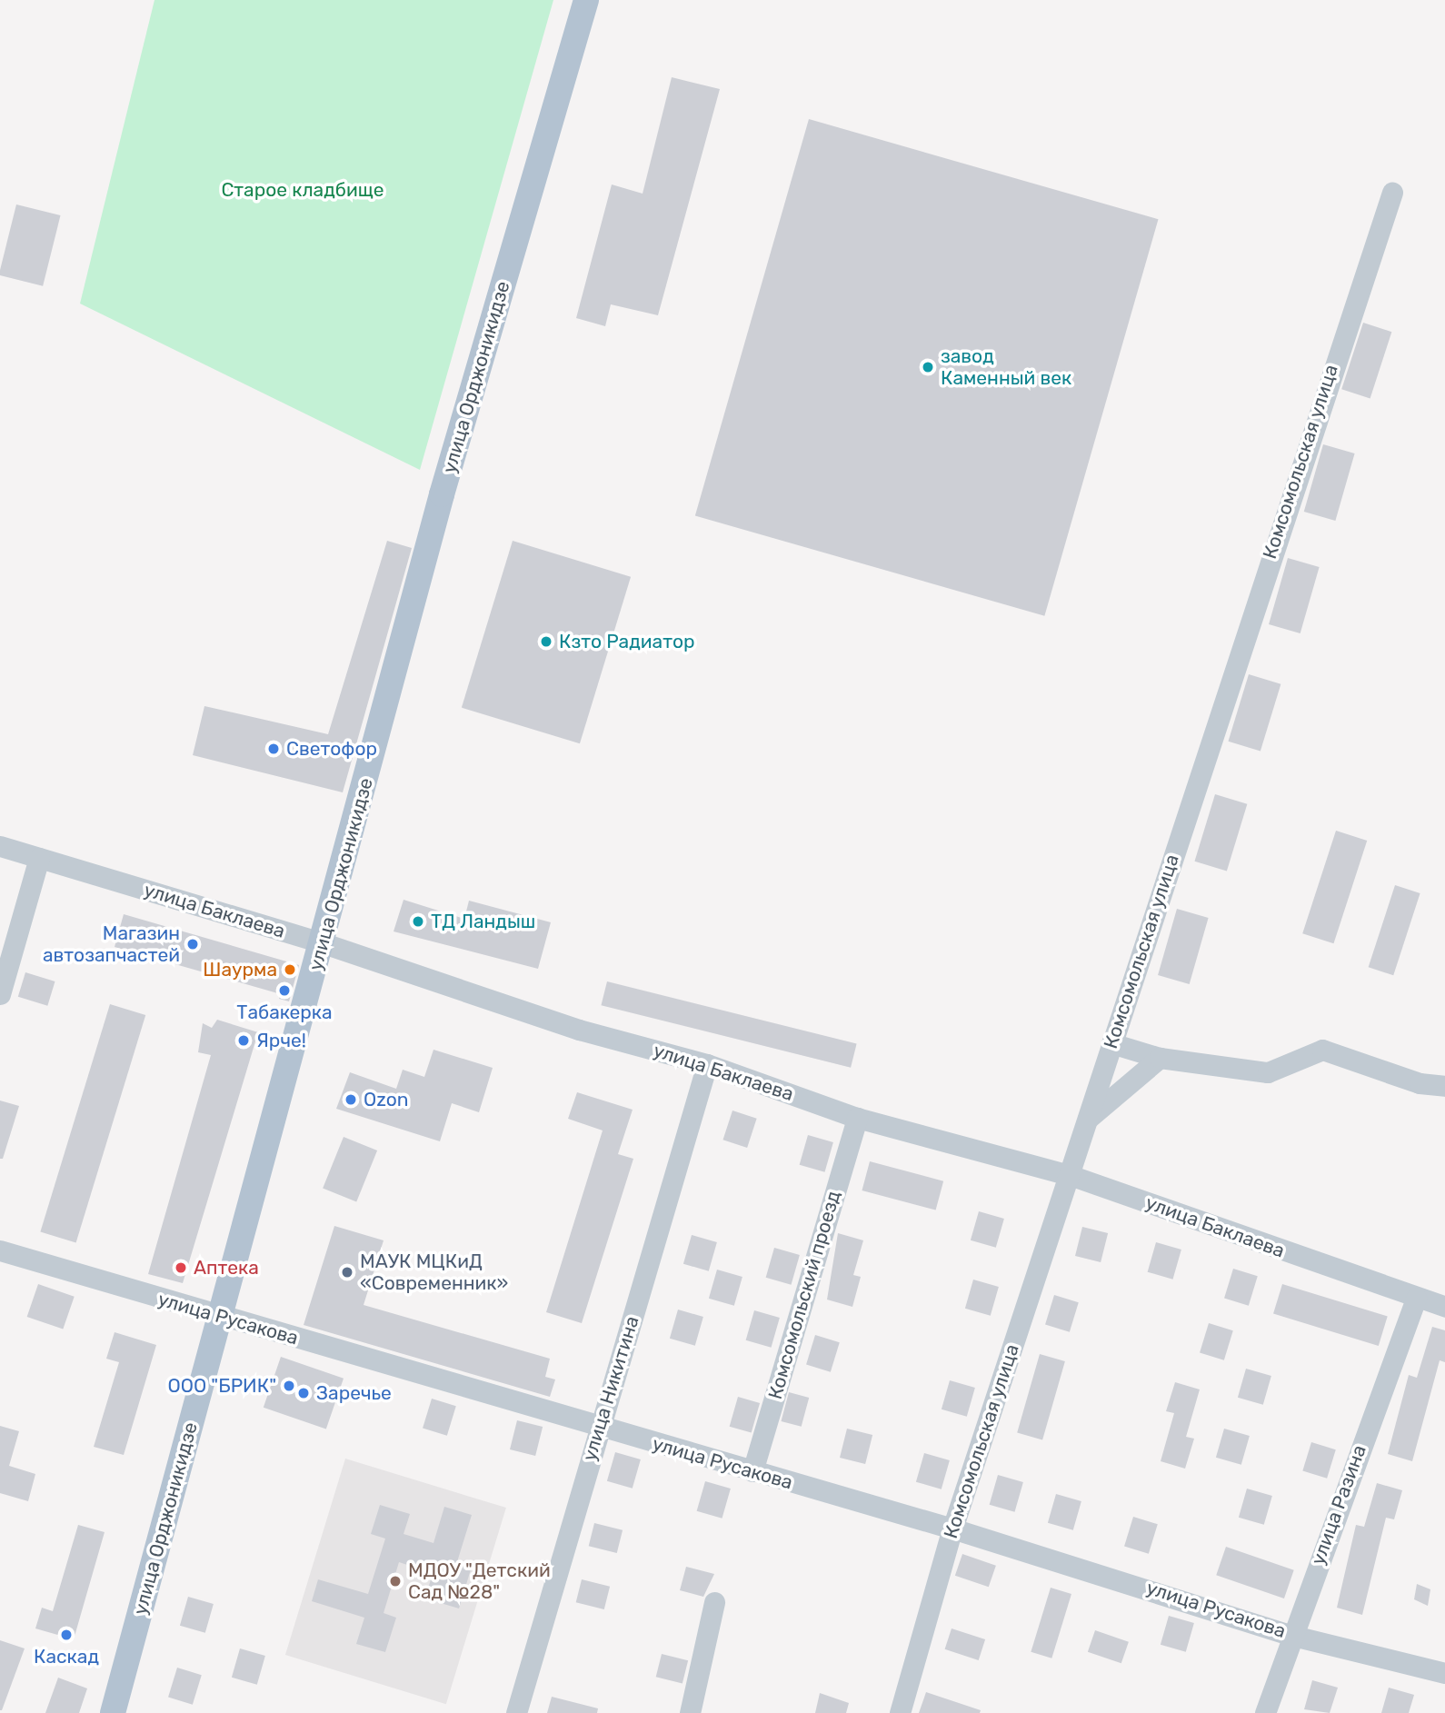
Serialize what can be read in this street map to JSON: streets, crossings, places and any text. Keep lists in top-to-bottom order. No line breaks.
{"streets":{"main road":["улица Орджоникидзе"],"street":["Комсомольская улица","улица Баклаева","Комсомольский проезд","улица Русакова","улица Никитина","улица Разина"]},"crossings":[["улица Орджоникидзе","улица Баклаева"],["улица Орджоникидзе","улица Русакова"],["Комсомольская улица","улица Баклаева"],["Комсомольская улица","улица Русакова"],["улица Баклаева","Комсомольский проезд"],["улица Баклаева","улица Никитина"],["улица Баклаева","улица Разина"],["Комсомольский проезд","улица Русакова"],["улица Русакова","улица Никитина"],["улица Русакова","улица Разина"]],"parks":["Старое кладбище"],"places":["завод Каменный век","Кзто Радиатор","Светофор","ТД Ландыш","Магазин автозапчастей","Шаурма","Табакерка","Ярче!","Ozon","Аптека","МАУК МЦКиД «Современник»","ООО \"БРИК\"","Заречье","МДОУ \"Детский Сад №28\"","Каскад"]}
